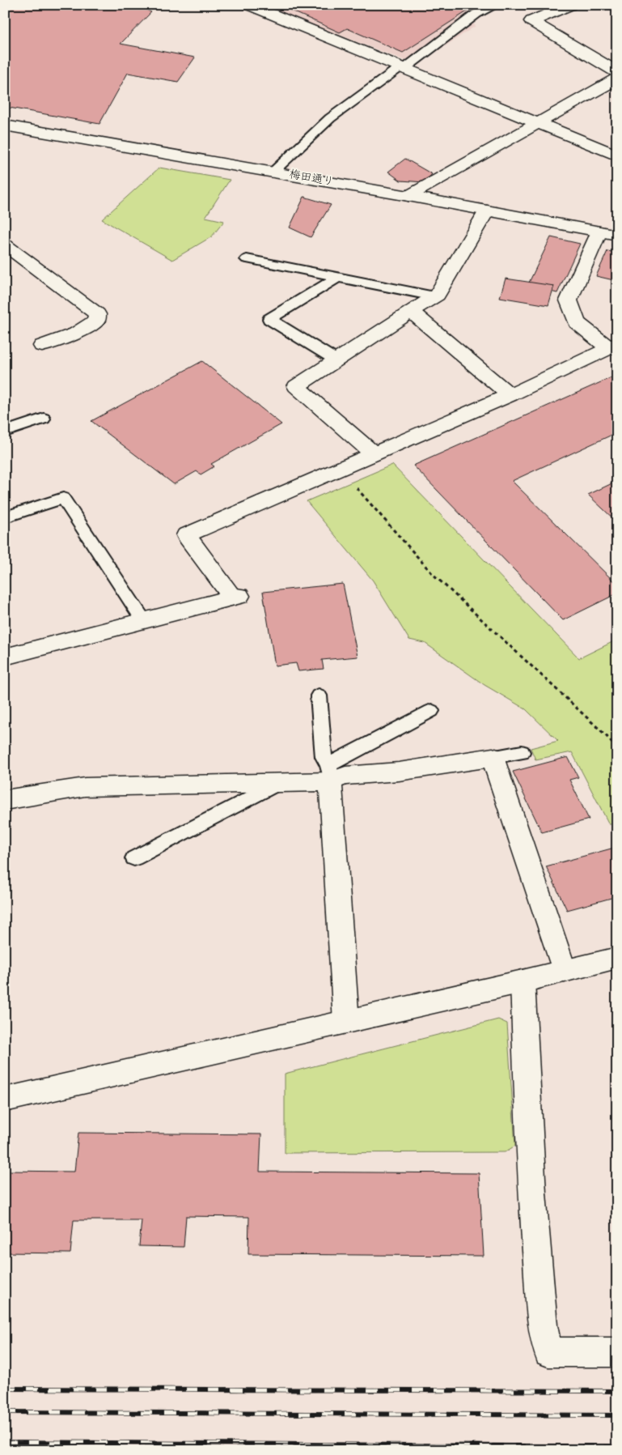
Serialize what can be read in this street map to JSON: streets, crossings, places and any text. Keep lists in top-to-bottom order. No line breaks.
{"streets":{"street":["梅田通り"]}}
